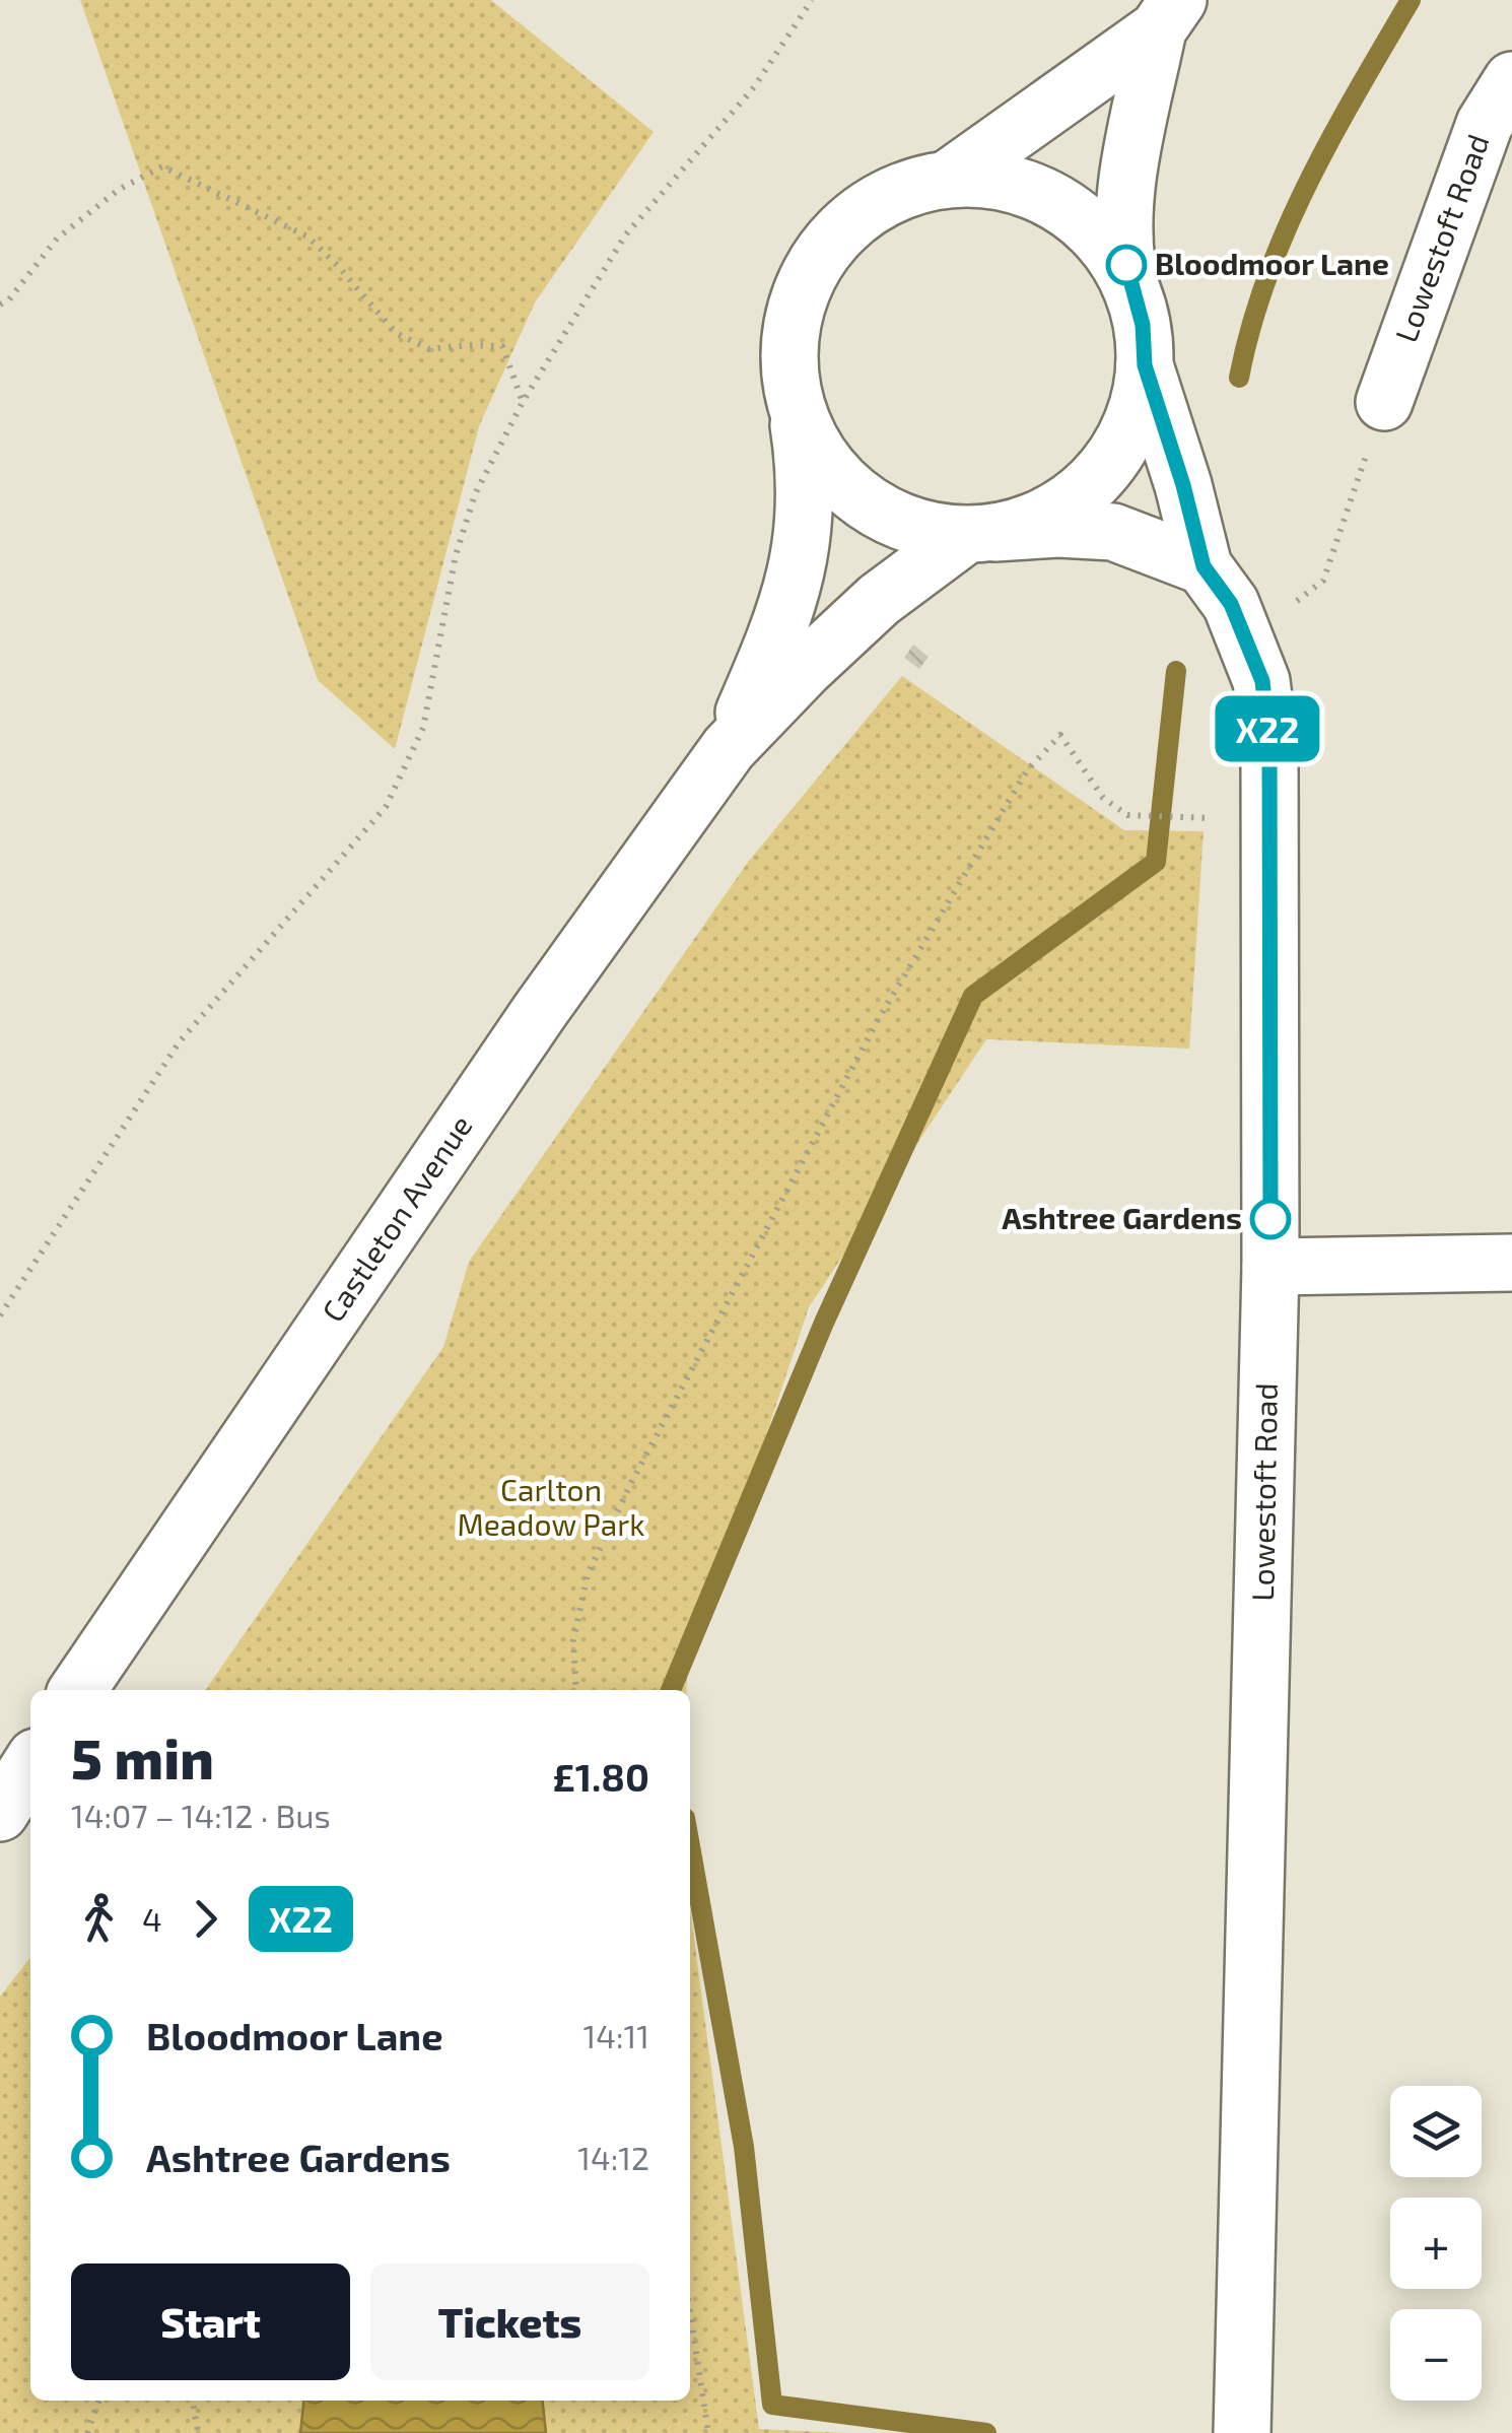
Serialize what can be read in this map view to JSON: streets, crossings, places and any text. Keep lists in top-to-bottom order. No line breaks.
{"streets":{"main road":["Lowestoft Road","Castleton Avenue"]},"crossings":[["Lowestoft Road","Castleton Avenue"]],"parks":["Carlton Meadow Park"],"places":["Bloodmoor Lane","Ashtree Gardens"],"lines":["bus line X22"],"page":{"on_map":"X22","heading":["5 min","14:07 – 14:12 · Bus","£1.80"],"legs":["4","X22"],"list":[{"name":"Bloodmoor Lane","value":"14:11"},{"name":"Ashtree Gardens","value":"14:12"}],"map_buttons":["+","−"],"buttons":["Start","Tickets"]}}
